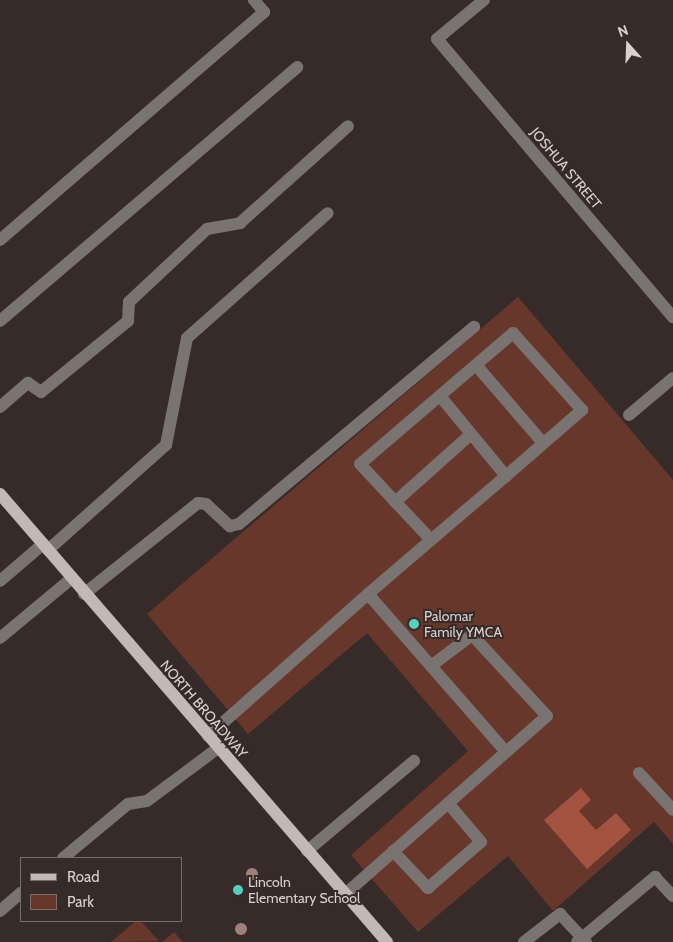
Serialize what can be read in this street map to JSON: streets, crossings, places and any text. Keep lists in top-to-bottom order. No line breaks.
{"streets":{"main road":["NORTH BROADWAY"],"street":["JOSHUA STREET"]},"places":["Palomar Family YMCA","Lincoln Elementary School"],"legend":["Road","Park"],"north":"top"}
